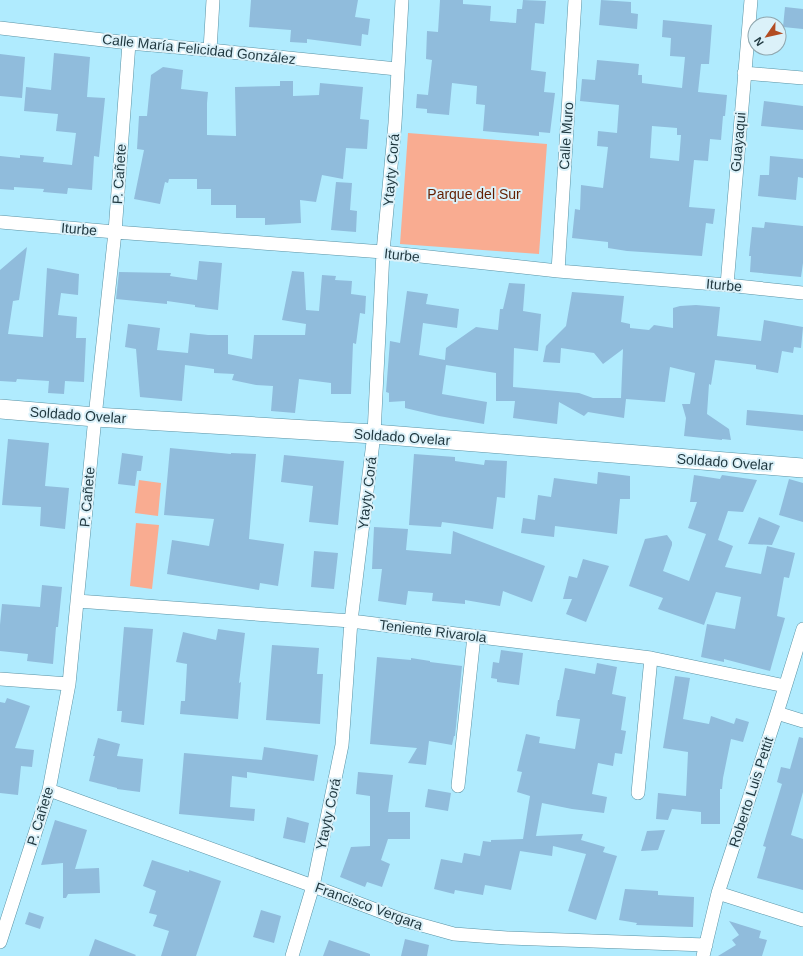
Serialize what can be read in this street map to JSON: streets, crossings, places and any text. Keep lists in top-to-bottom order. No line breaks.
{"streets":{"main road":["Soldado Ovelar"],"street":["Calle María Felicidad González","Calle Muro","Guayaqui","Ytayty Corá","P. Cañete","Iturbe","Teniente Rivarola","Roberto Luis Pettit","Francisco Vergara"]},"crossings":[["Calle María Felicidad González","Ytayty Corá"],["Calle María Felicidad González","P. Cañete"],["Calle Muro","Iturbe"],["Guayaqui","Iturbe"],["Ytayty Corá","Iturbe"],["Ytayty Corá","Soldado Ovelar"],["Ytayty Corá","Teniente Rivarola"],["Ytayty Corá","Francisco Vergara"],["P. Cañete","Iturbe"],["P. Cañete","Soldado Ovelar"],["P. Cañete","Teniente Rivarola"],["P. Cañete","Francisco Vergara"],["Teniente Rivarola","Roberto Luis Pettit"],["Roberto Luis Pettit","Francisco Vergara"]],"parks":["Parque del Sur"],"north":"bottom left"}
